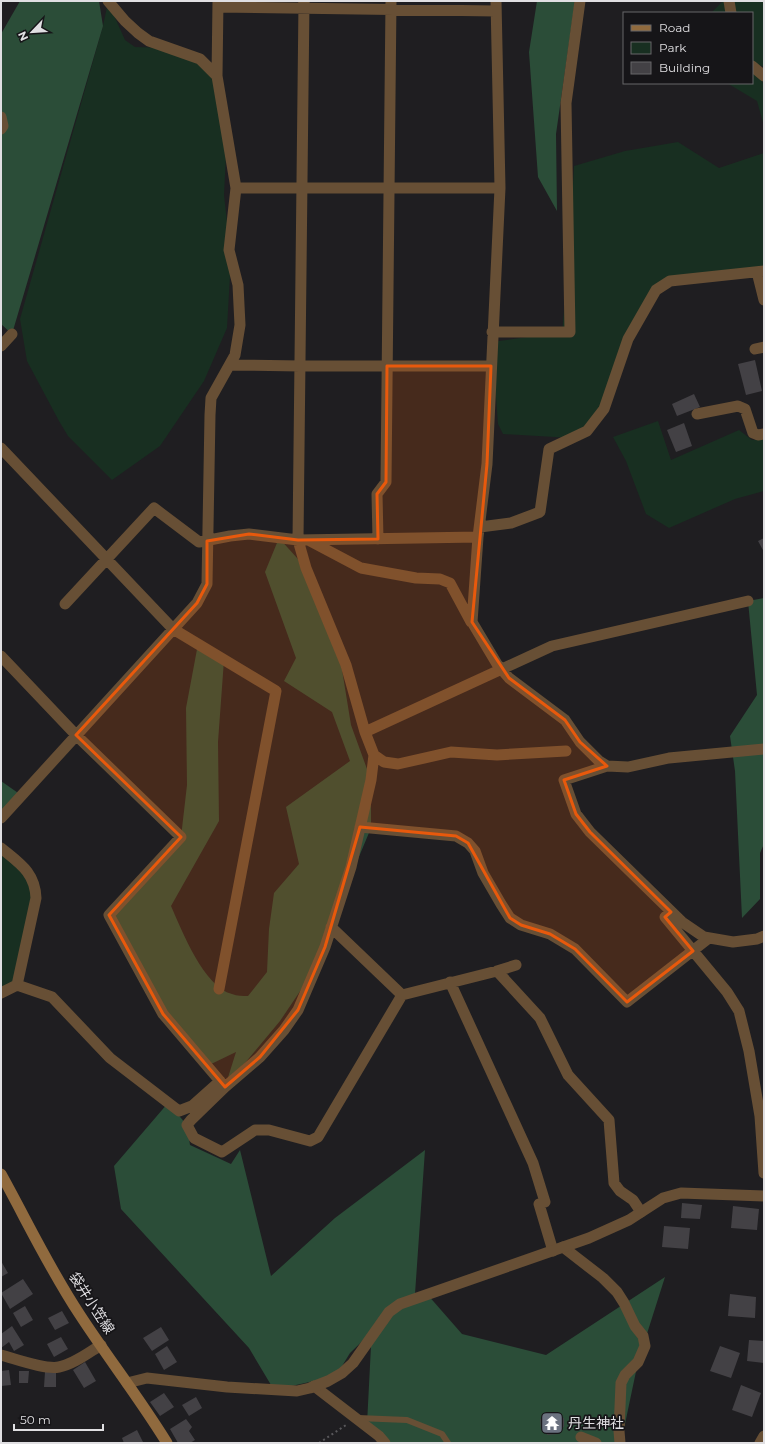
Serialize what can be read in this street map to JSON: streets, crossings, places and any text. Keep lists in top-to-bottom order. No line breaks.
{"streets":{"main road":["袋井小笠線"]},"places":{"temple":["丹生神社"]},"legend":["Road","Park","Building"],"scale_bar":"50 m","north":"bottom left"}
